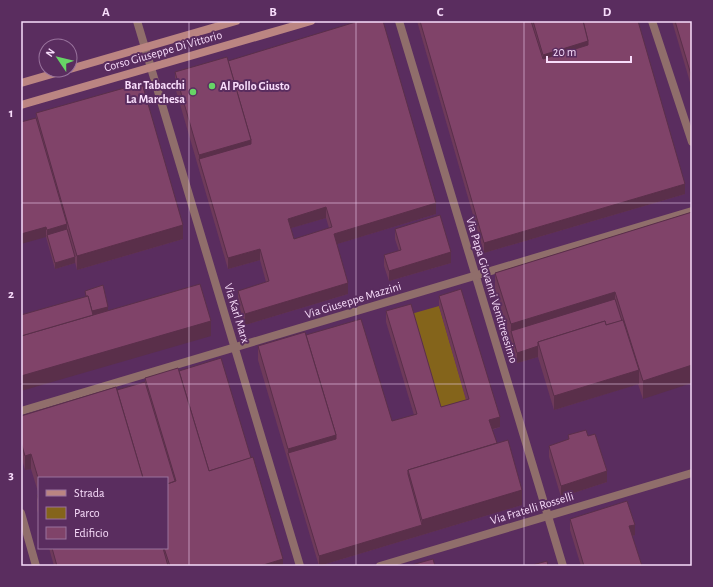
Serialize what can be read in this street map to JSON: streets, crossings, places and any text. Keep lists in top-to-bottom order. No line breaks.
{"streets":{"main road":["Corso Giuseppe Di Vittorio"],"street":["Via Papa Giovanni Ventitreesimo","Via Giuseppe Mazzini","Via Karl Marx","Via Fratelli Rosselli"]},"crossings":[["Corso Giuseppe Di Vittorio","Via Karl Marx"],["Via Papa Giovanni Ventitreesimo","Via Giuseppe Mazzini"],["Via Papa Giovanni Ventitreesimo","Via Fratelli Rosselli"],["Via Giuseppe Mazzini","Via Karl Marx"]],"places":["Al Pollo Giusto","Bar Tabacchi La Marchesa"],"legend":["Strada","Parco","Edificio"],"scale_bar":"20 m","north":"top left","grid":{"columns":["A","B","C","D"],"rows":["1","2","3"]}}
